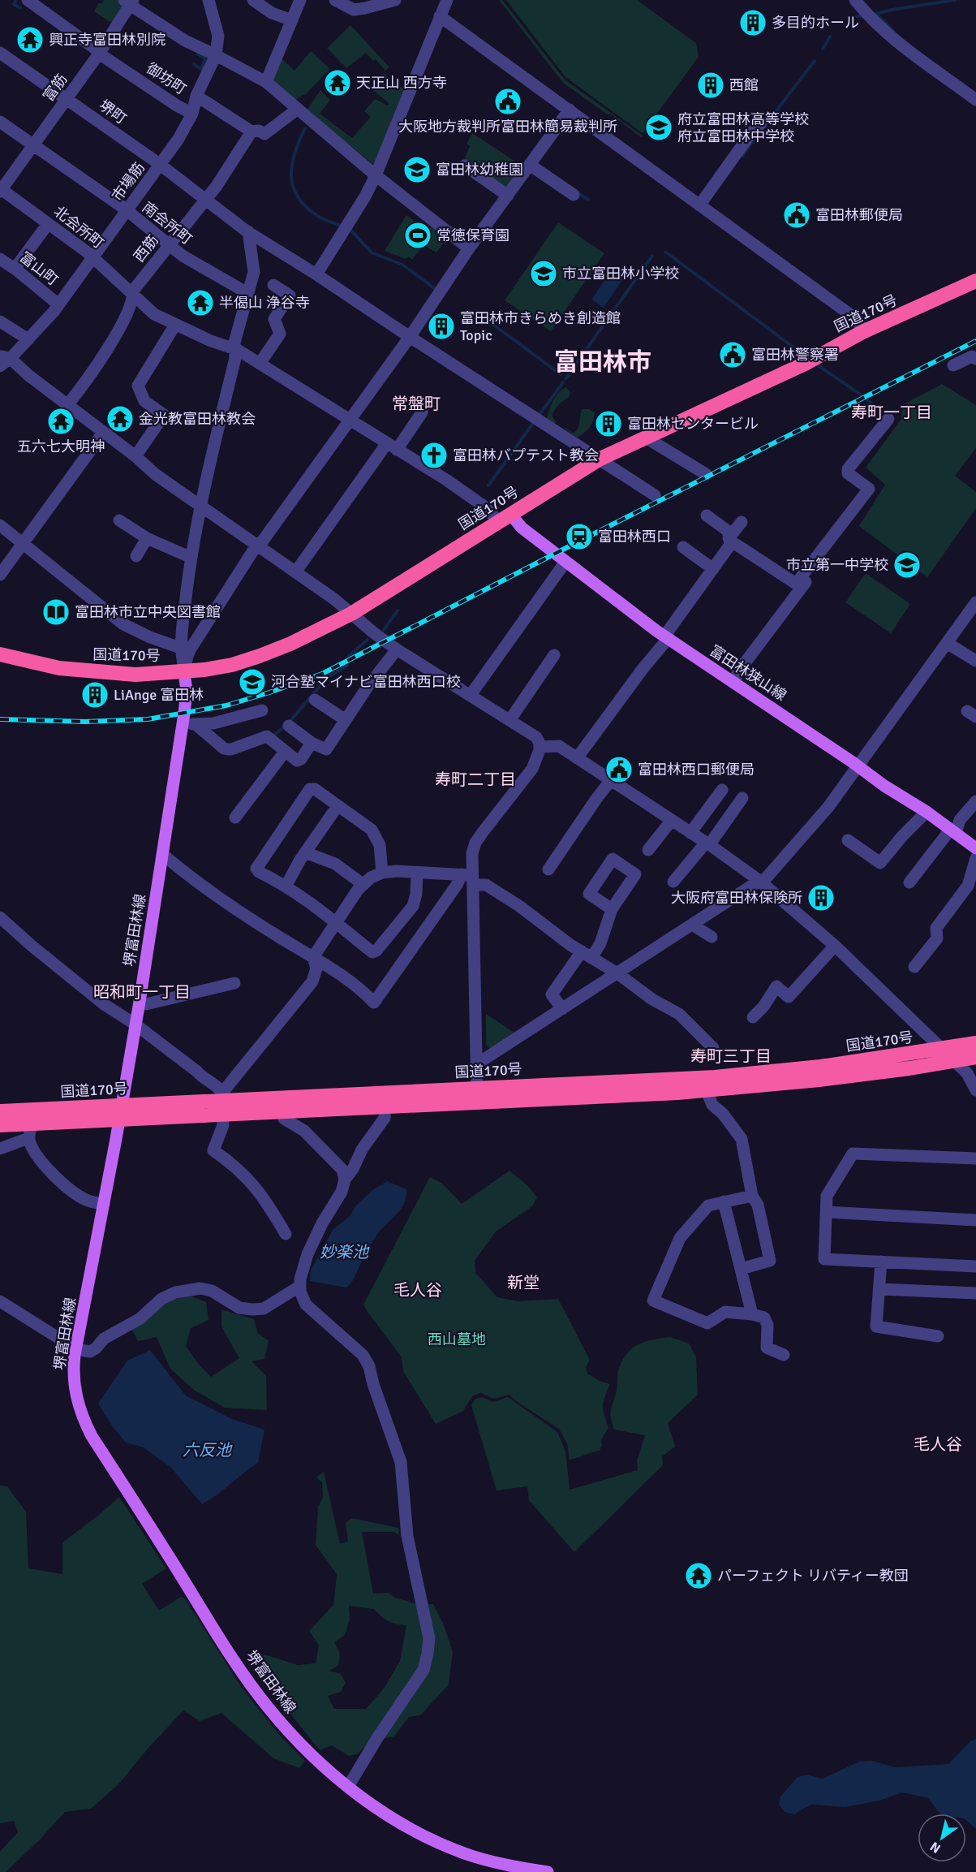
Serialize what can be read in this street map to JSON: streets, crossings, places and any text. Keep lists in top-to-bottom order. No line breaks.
{"streets":{"highway":["国道170号"],"main road":["富田林狭山線","堺富田林線"],"street":["御坊町","富筋","堺町","市場筋","南会所町","北会所町","西筋","富山町"]},"crossings":[["御坊町","富筋"],["御坊町","市場筋"],["富筋","堺町"],["富筋","南会所町"],["富筋","北会所町"],["堺町","市場筋"],["堺町","西筋"],["堺町","国道170号"],["市場筋","南会所町"],["市場筋","北会所町"],["市場筋","富山町"],["南会所町","西筋"],["北会所町","西筋"],["北会所町","国道170号"],["北会所町","富田林狭山線"],["国道170号","富田林狭山線"],["国道170号","堺富田林線"]],"districts":["富田林市","常盤町","寿町一丁目","寿町二丁目","昭和町一丁目","寿町三丁目","新堂","毛人谷","毛人谷"],"water":["妙楽池","六反池"],"parks":["西山墓地"],"places":{"building":["多目的ホール","西館","富田林市きらめき創造館 Topic","富田林センタービル","LiAnge 富田林","大阪府富田林保険所"],"temple":["興正寺富田林別院","天正山 西方寺","半偈山 浄谷寺","金光教富田林教会","五六七大明神","パーフェクト リバティー教団"],"public building":["大阪地方裁判所富田林簡易裁判所","富田林郵便局","富田林警察署","富田林西口郵便局"],"school or university":["府立富田林高等学校 府立富田林中学校","富田林幼稚園","市立富田林小学校","市立第一中学校","河合塾マイナビ富田林西口校"],"sports":["常徳保育園"],"church":["富田林バプテスト教会"],"station":["富田林西口"],"library":["富田林市立中央図書館"]},"north":"bottom left"}
